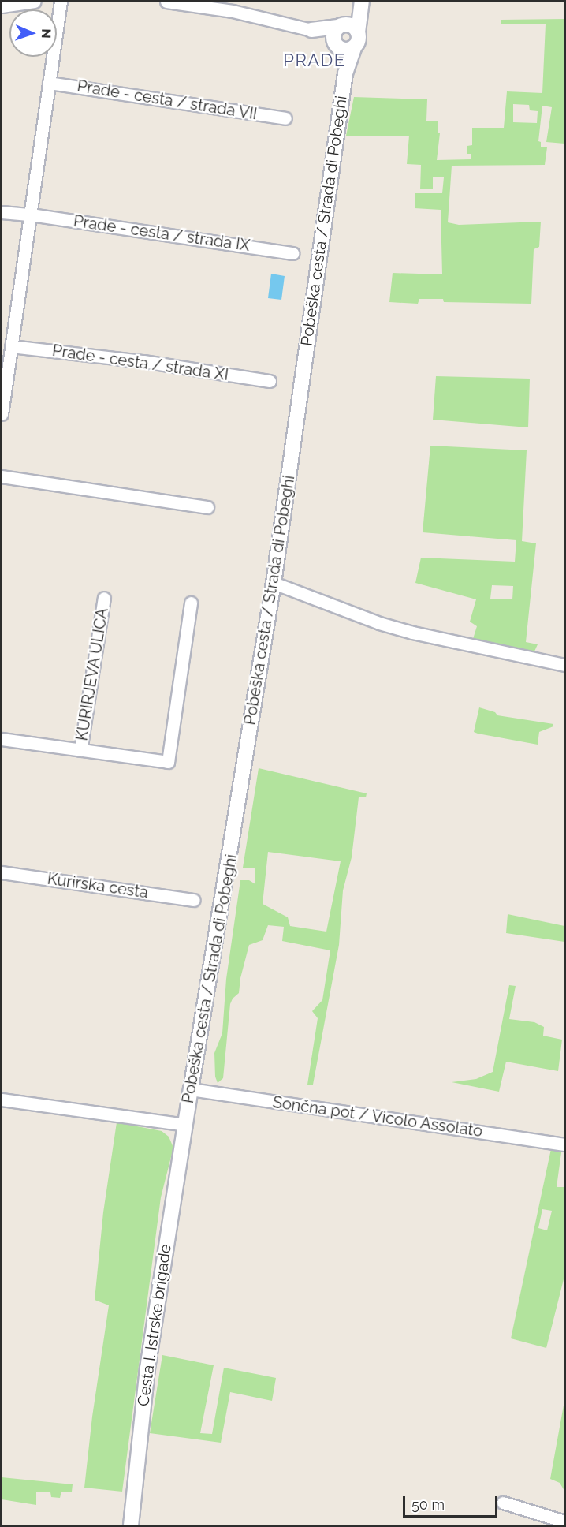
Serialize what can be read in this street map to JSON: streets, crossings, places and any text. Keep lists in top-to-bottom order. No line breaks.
{"streets":{"street":["Prade - cesta / strada VII","Pobeška cesta / Strada di Pobeghi","Prade - cesta / strada IX","Prade - cesta / strada XI","KURIRJEVA ULICA","Kurirska cesta","Sončna pot / Vicolo Assolato","Cesta I. Istrske brigade"]},"crossings":[["Pobeška cesta / Strada di Pobeghi","Sončna pot / Vicolo Assolato"],["Pobeška cesta / Strada di Pobeghi","Cesta I. Istrske brigade"]],"districts":["PRADE"],"scale_bar":"50 m","north":"right"}
